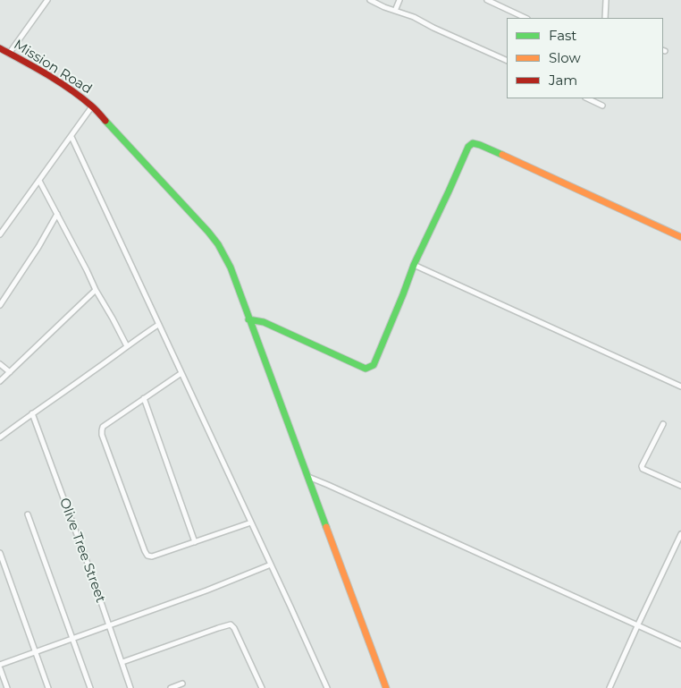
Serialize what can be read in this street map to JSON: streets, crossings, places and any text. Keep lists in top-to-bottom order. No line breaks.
{"streets":{"street":["Mission Road","Olive Tree Street"]},"legend":["Fast","Slow","Jam"]}
